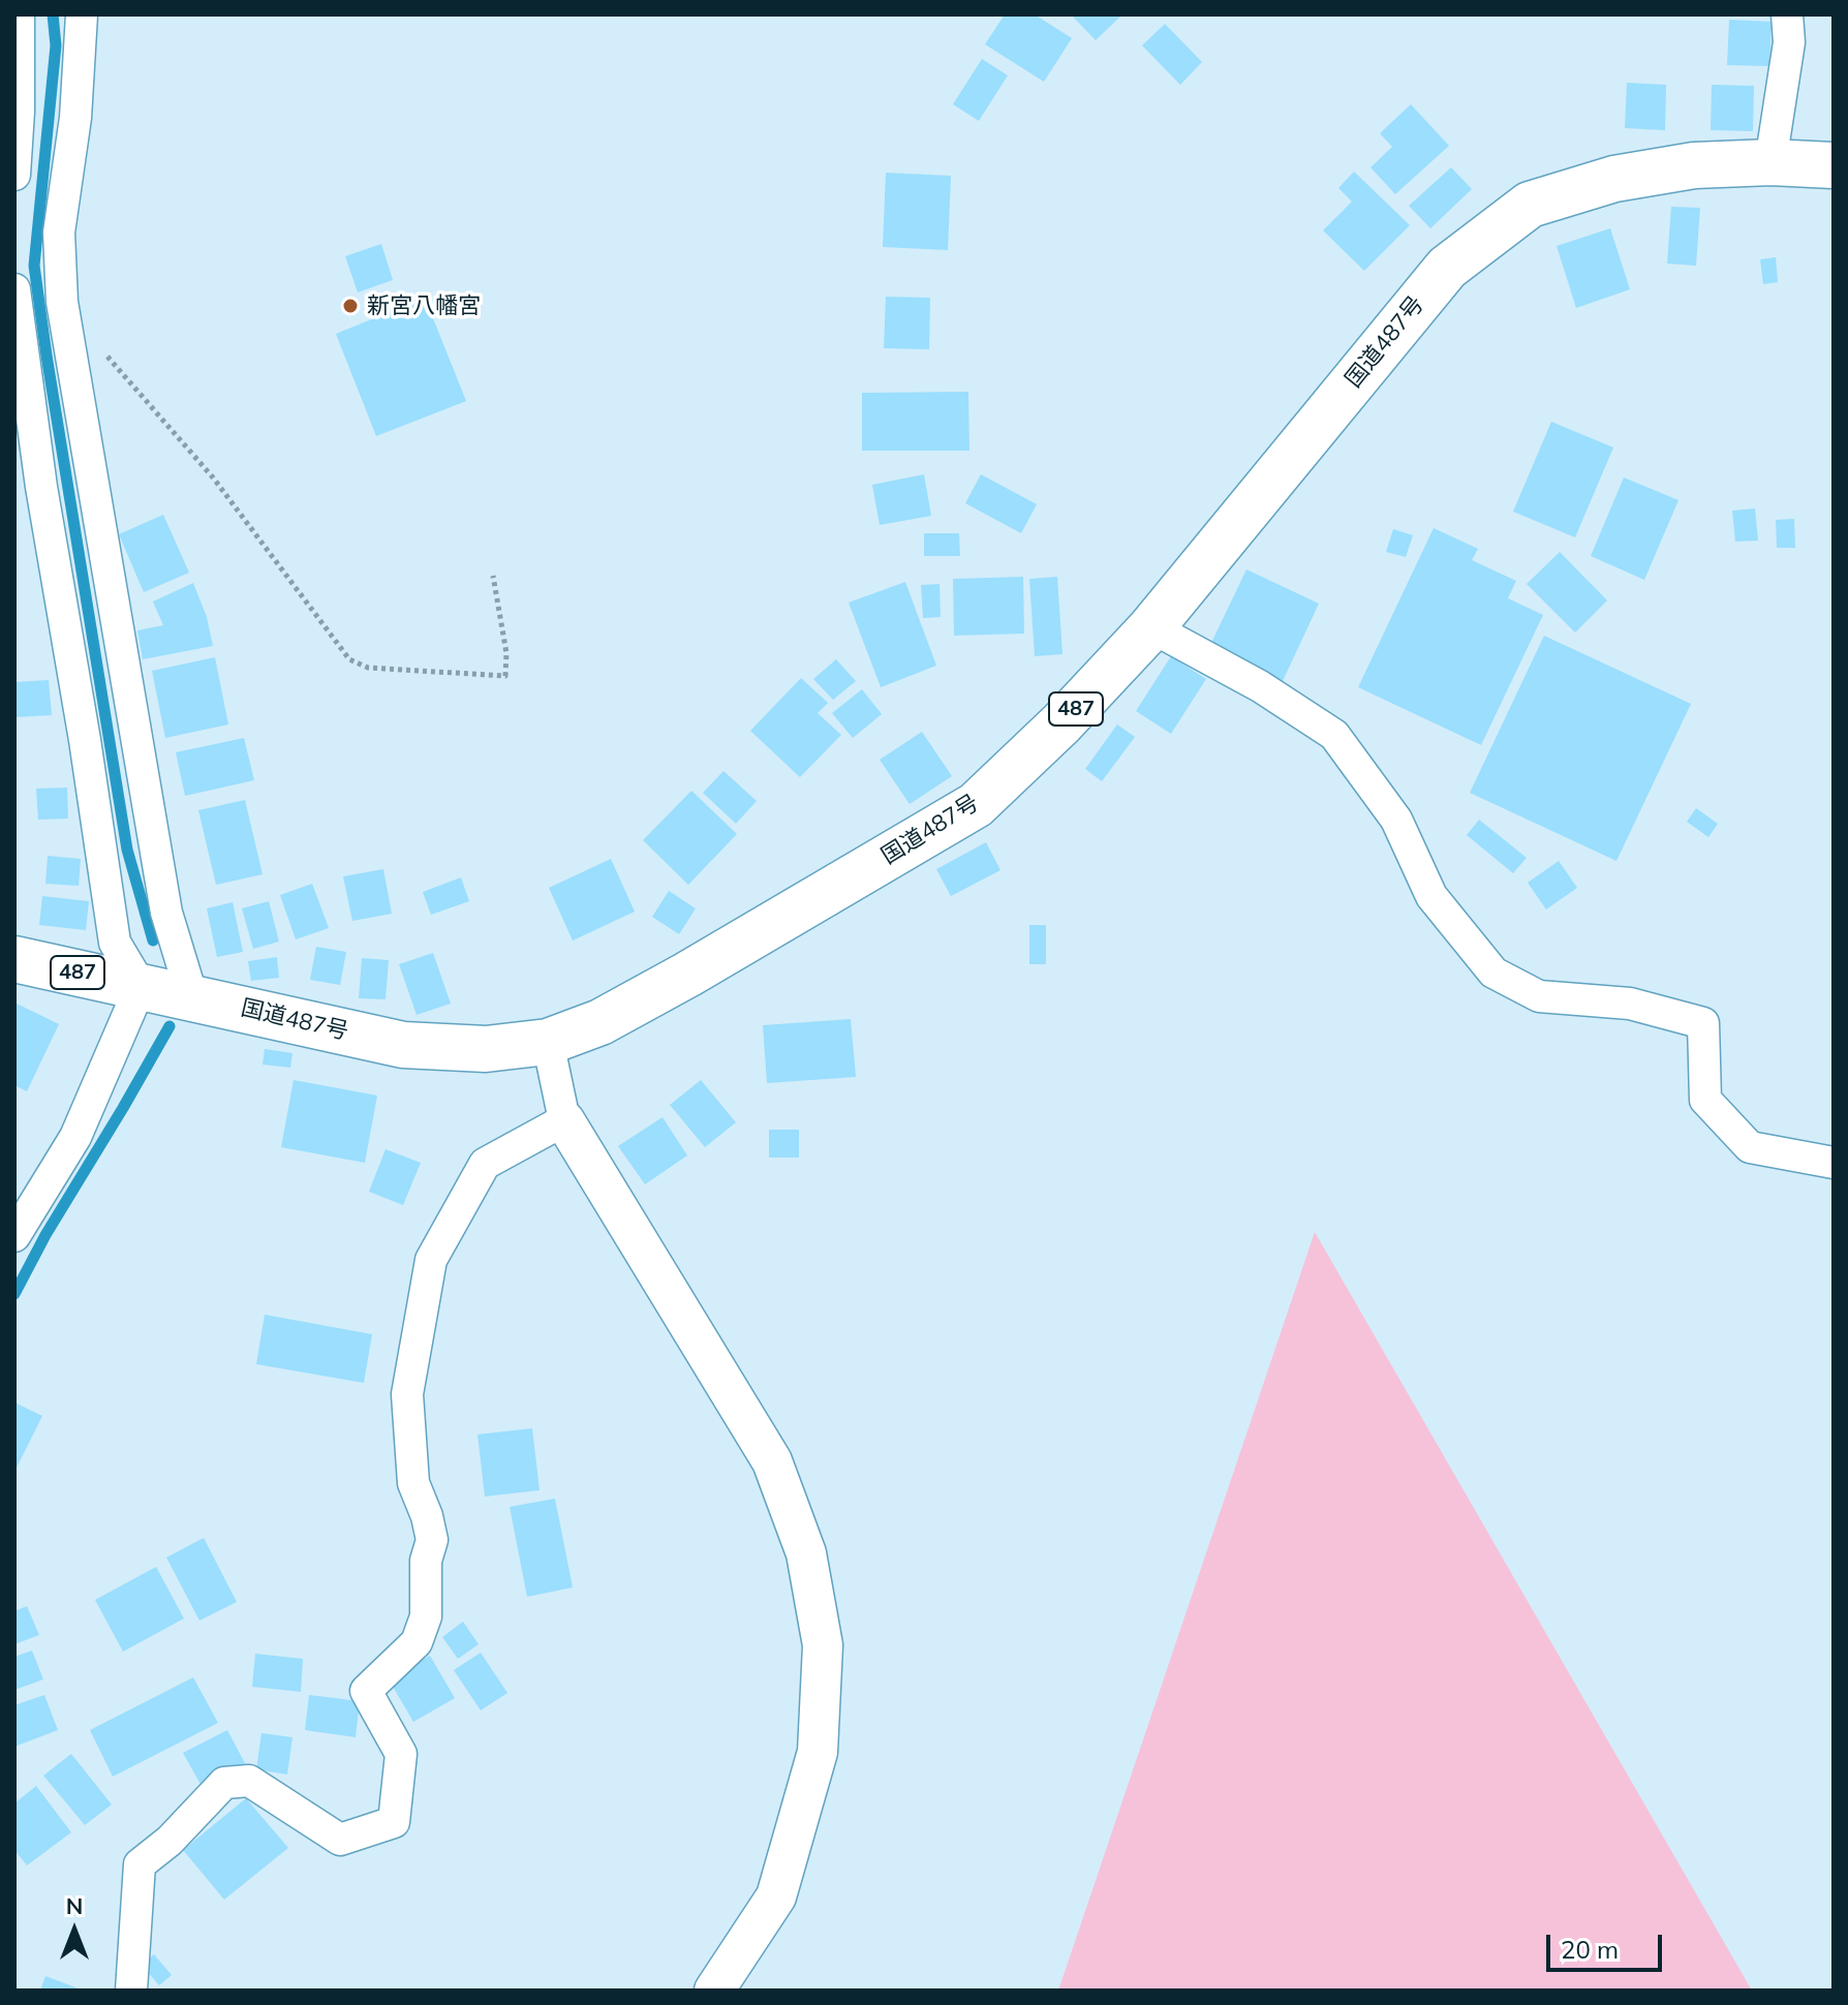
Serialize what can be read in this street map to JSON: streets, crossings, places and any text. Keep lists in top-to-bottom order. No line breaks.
{"streets":{"highway":["国道487号","487"]},"places":["新宮八幡宮"],"scale_bar":"20 m","north":"top"}
